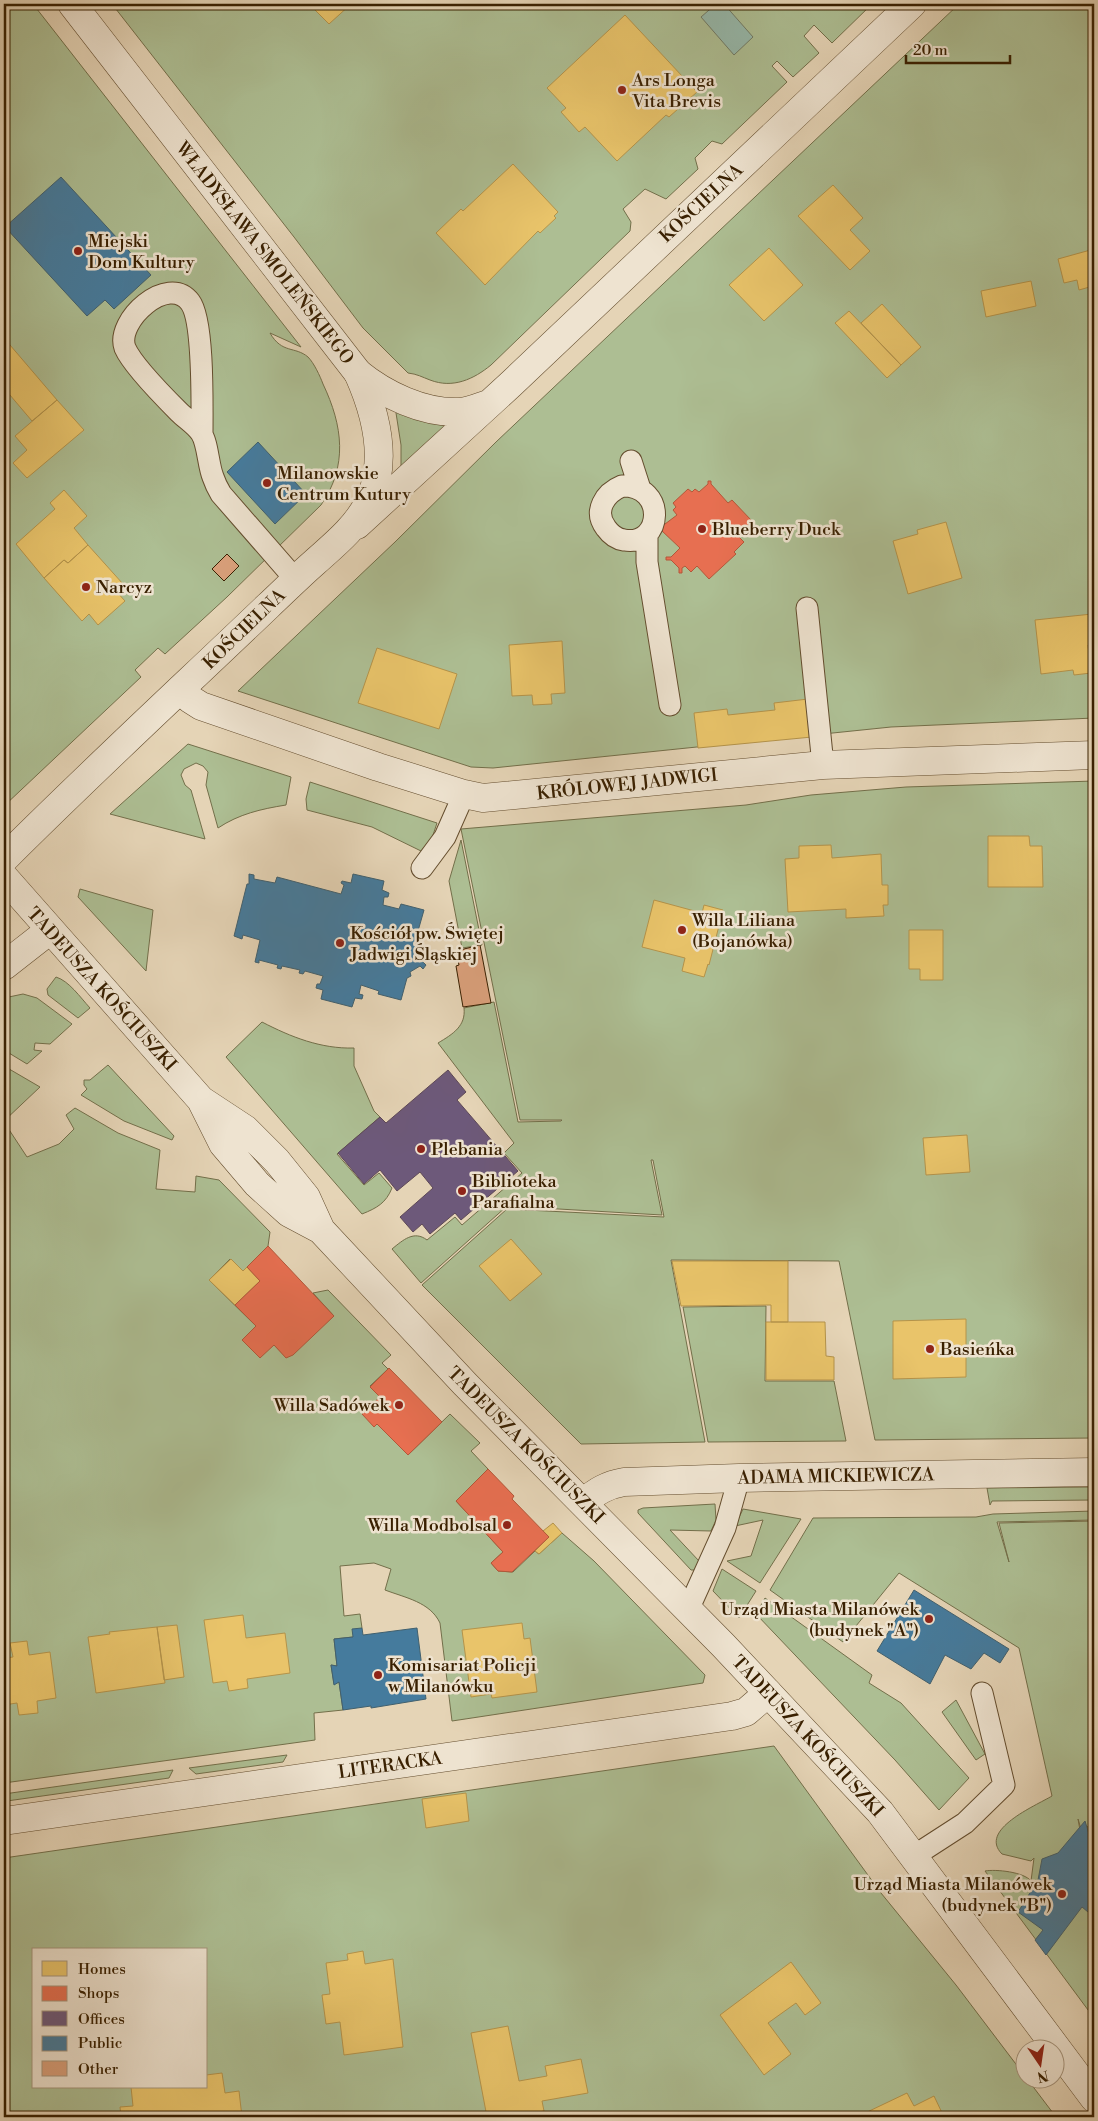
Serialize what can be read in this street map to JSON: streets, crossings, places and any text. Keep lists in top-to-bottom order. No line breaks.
{"streets":{"street":["KOŚCIELNA","WŁADYSŁAWA SMOLEŃSKIEGO","KRÓLOWEJ JADWIGI","TADEUSZA KOŚCIUSZKI","ADAMA MICKIEWICZA","LITERACKA"]},"crossings":[["KOŚCIELNA","WŁADYSŁAWA SMOLEŃSKIEGO"],["KOŚCIELNA","KRÓLOWEJ JADWIGI"],["TADEUSZA KOŚCIUSZKI","ADAMA MICKIEWICZA"],["TADEUSZA KOŚCIUSZKI","LITERACKA"]],"places":["Ars Longa Vita Brevis","Miejski Dom Kultury","Milanowskie Centrum Kutury","Blueberry Duck","Narcyz","Willa Liliana (Bojanówka)","Kościół pw. Świętej Jadwigi Śląskiej","Plebania","Biblioteka Parafialna","Basieńka","Willa Sadówek","Willa Modbolsal","Urząd Miasta Milanówek (budynek \"A\")","Komisariat Policji w Milanówku","Urząd Miasta Milanówek (budynek \"B\")"],"legend":["Homes","Shops","Offices","Public","Other"],"scale_bar":"20 m","north":"bottom"}
